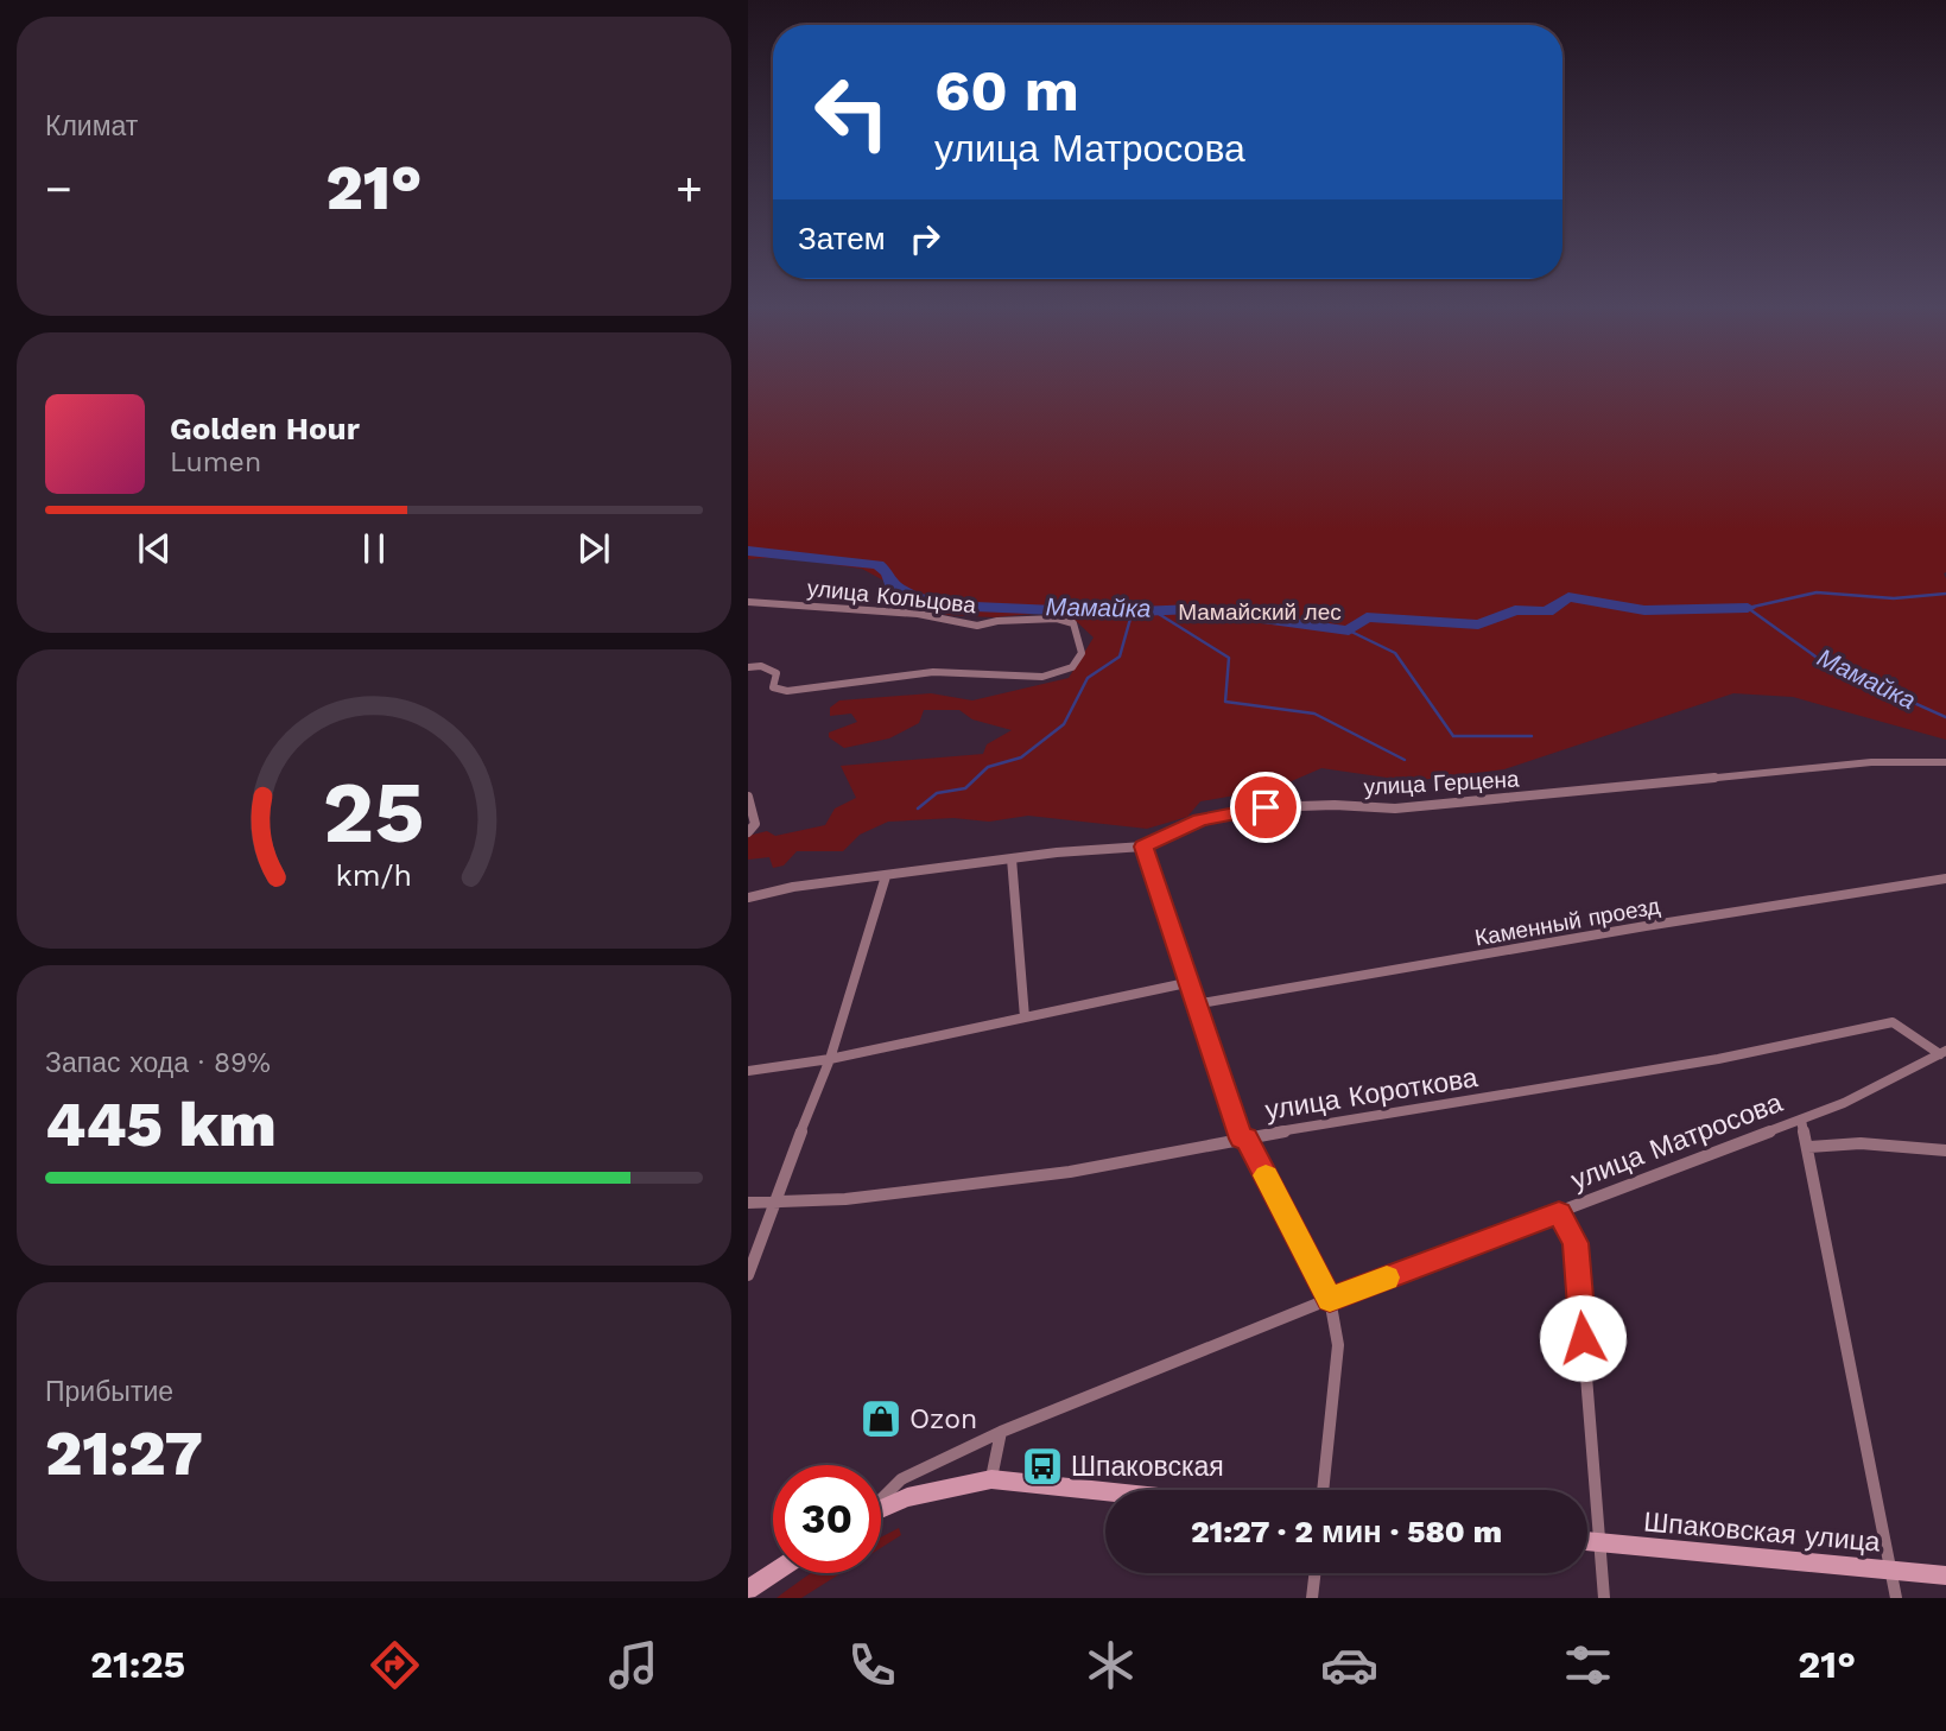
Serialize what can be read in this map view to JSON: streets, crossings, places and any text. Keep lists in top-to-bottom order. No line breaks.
{"streets":{"main road":["Шпаковская улица"],"street":["улица Кольцова","улица Герцена","Каменный проезд","улица Короткова","улица Матросова"]},"crossings":[["улица Короткова","улица Матросова"]],"water":["Мамайка"],"parks":["Мамайский лес"],"places":{"shop":["Ozon"],"bus stop":["Шпаковская"]},"page":{"tile":["Климат",["Запас хода · 89%","445 km"],["Прибытие","21:27"]],"turn":["60 m","улица Матросова"],"heat":["−","21°","+"],"then":"Затем","song":["Golden Hour","Lumen"],"limit":"30","trip":"21:27 · 2 мин · 580 m","tabs":["21:25","21°"],"gauge":["25","km/h"]}}
